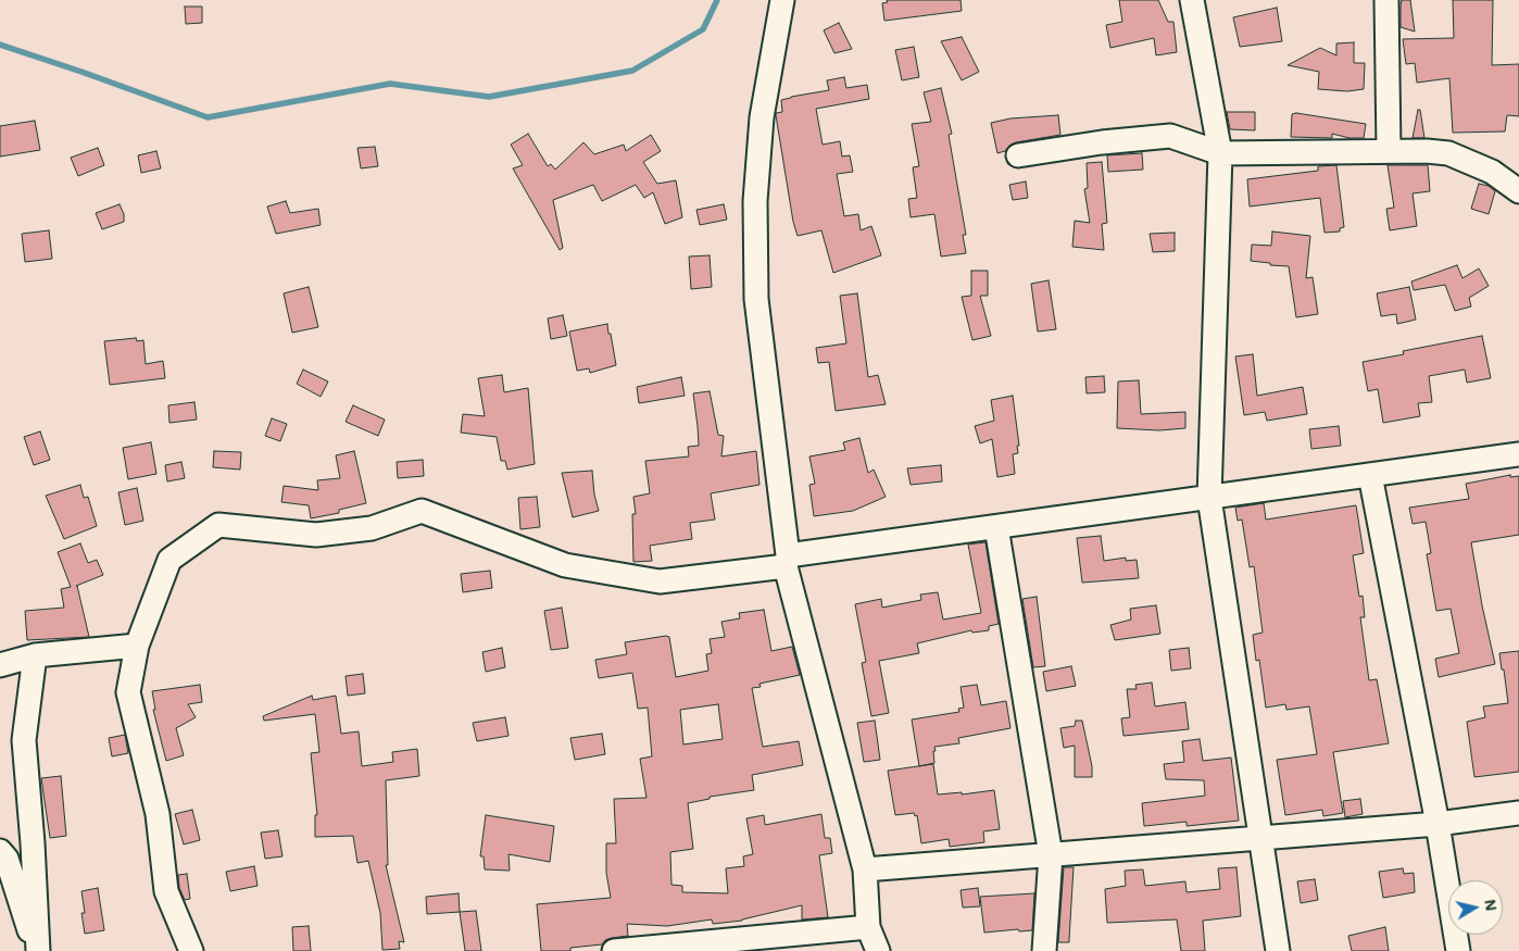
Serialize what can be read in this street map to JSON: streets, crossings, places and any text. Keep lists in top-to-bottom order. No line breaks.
{"north":"right"}
